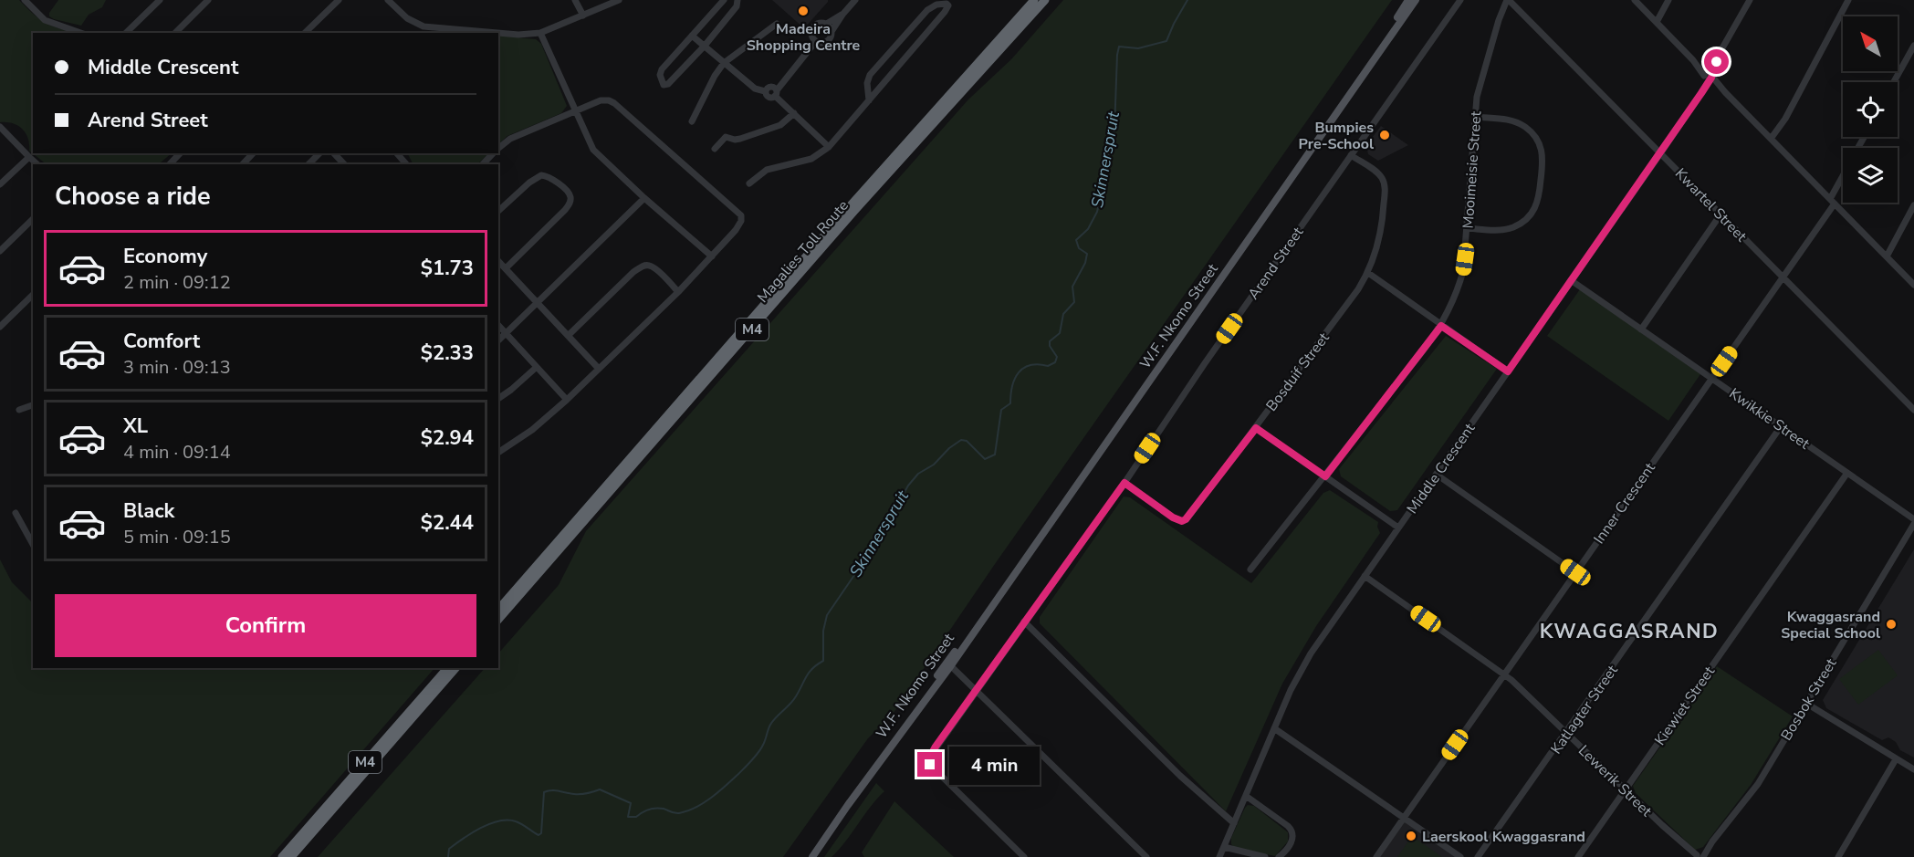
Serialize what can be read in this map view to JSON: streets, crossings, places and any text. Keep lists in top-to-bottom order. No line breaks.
{"streets":{"highway":["Magalies Toll Route","M4"],"main road":["W.F. Nkomo Street"],"street":["Mooimeisie Street","Kwartel Street","Arend Street","Bosduif Street","Kwikkie Street","Middle Crescent","Inner Crescent","Bosbok Street","Kiewiet Street","Katlagter Street","Lewerik Street"]},"crossings":[["Mooimeisie Street","Kwartel Street"],["Kwartel Street","Middle Crescent"],["Kwartel Street","Inner Crescent"],["Arend Street","Bosduif Street"],["Kwikkie Street","Middle Crescent"],["Kwikkie Street","Inner Crescent"],["Kwikkie Street","Kiewiet Street"],["Kwikkie Street","Katlagter Street"],["Middle Crescent","Lewerik Street"],["Inner Crescent","Lewerik Street"],["Bosbok Street","Lewerik Street"],["Kiewiet Street","Lewerik Street"],["Katlagter Street","Lewerik Street"]],"districts":["KWAGGASRAND"],"water":["Skinnerspruit"],"places":["Madeira Shopping Centre","Bumpies Pre-School","Kwaggasrand Special School","Laerskool Kwaggasrand"],"north":"top left","page":{"banner":["Middle Crescent","Arend Street"],"heading":"Choose a ride","list":[{"name":"Economy","note":"2 min · 09:12","value":"$1.73"},{"name":"Comfort","note":"3 min · 09:13","value":"$2.33"},{"name":"XL","note":"4 min · 09:14","value":"$2.94"},{"name":"Black","note":"5 min · 09:15","value":"$2.44"}],"buttons":"Confirm","bubble":"4 min"}}
